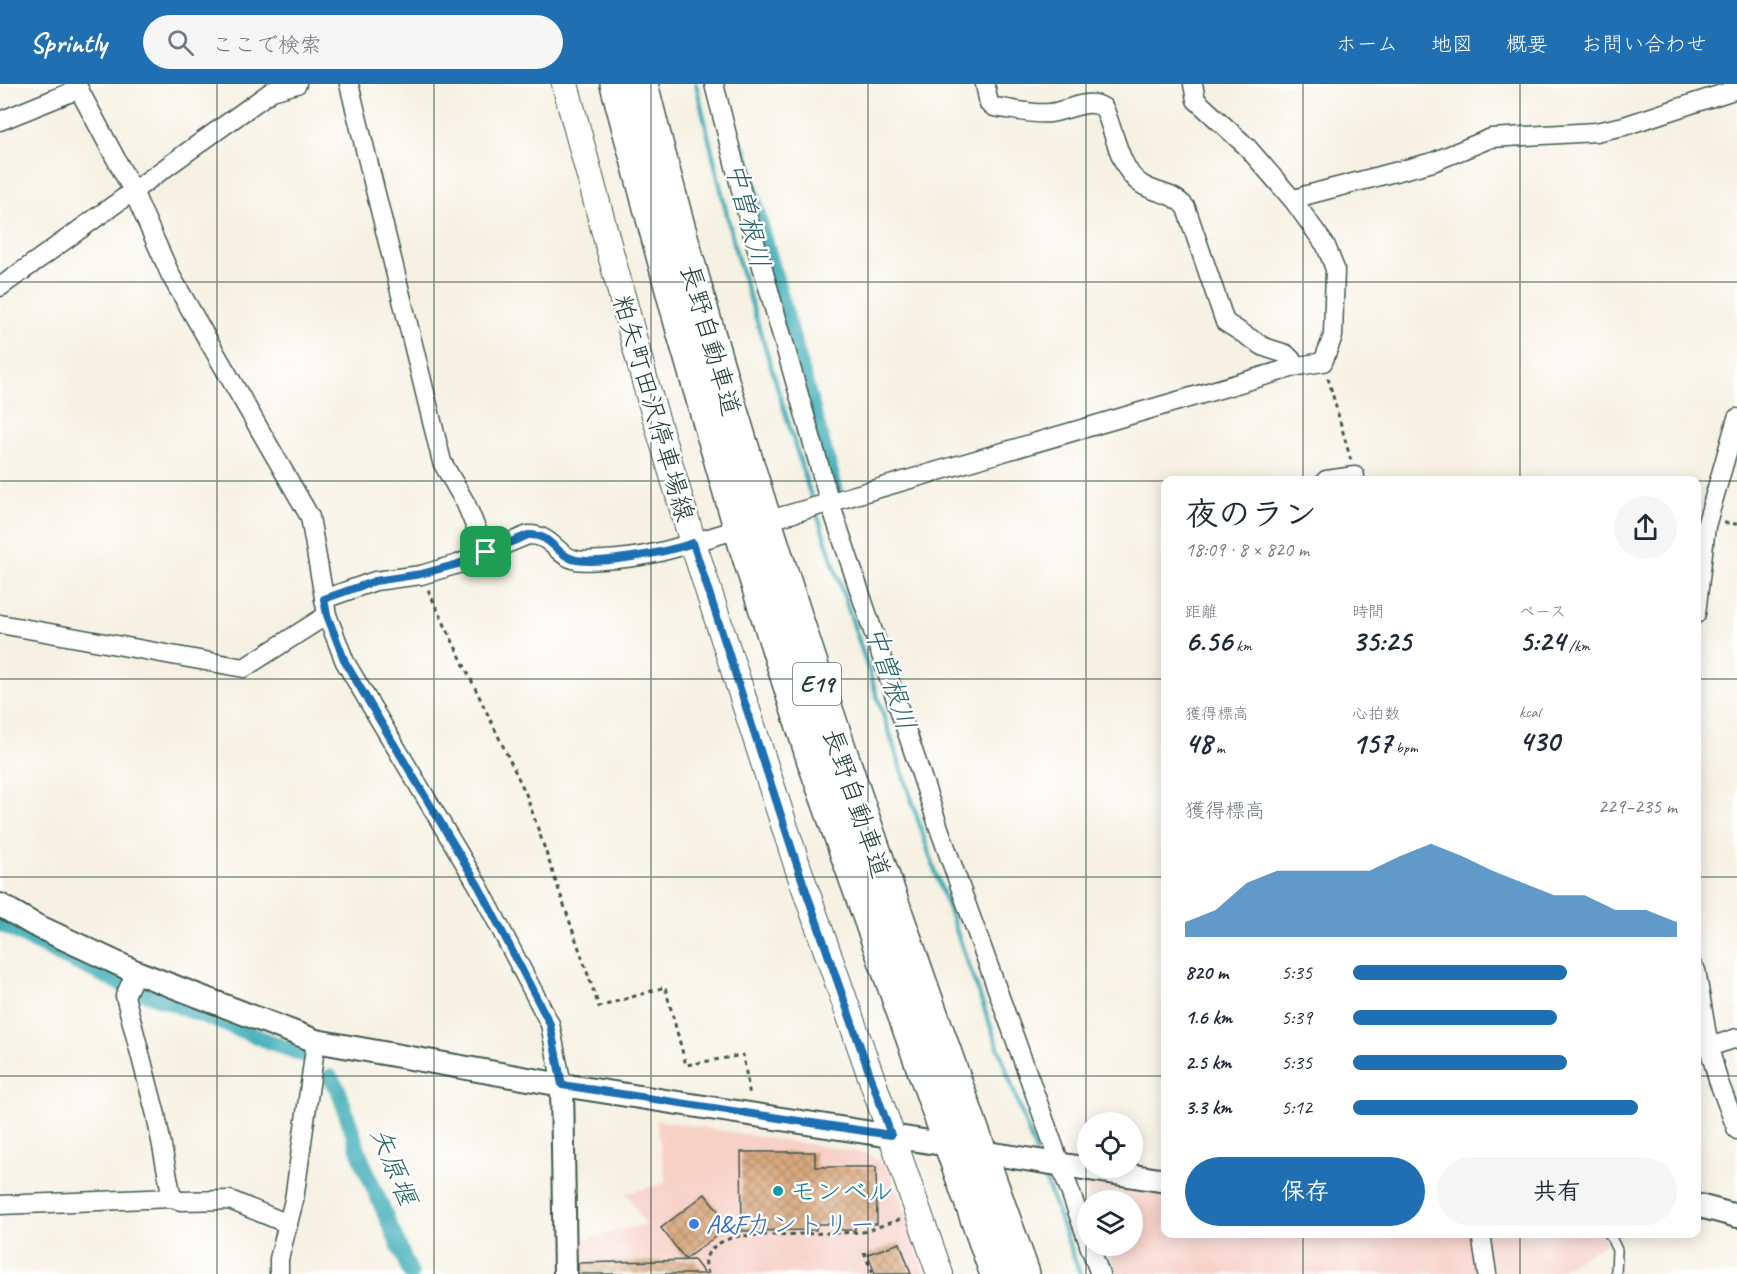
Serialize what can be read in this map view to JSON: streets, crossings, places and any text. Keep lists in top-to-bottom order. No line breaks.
{"streets":{"highway":["長野自動車道","E19"],"main road":["粕矢町田沢停車場線"]},"water":["中曽根川","矢原堰"],"places":["モンベル","A&Fカントリー"],"page":{"header":"Sprintly","search":"ここで検索","nav":["ホーム","地図","概要","お問い合わせ"],"heading":["夜のラン","18:09 · 8 × 820 m"],"stats":[["距離","6.56 km"],["時間","35:25"],["ペース","5:24 /km"],["獲得標高","48 m"],["心拍数","157 bpm"],["kcal","430"]],"chart":["獲得標高","229–235 m"],"list":[{"name":"820 m","note":"5:35"},{"name":"1.6 km","note":"5:39"},{"name":"2.5 km","note":"5:35"},{"name":"3.3 km","note":"5:12"}],"buttons":["保存","共有"]}}
